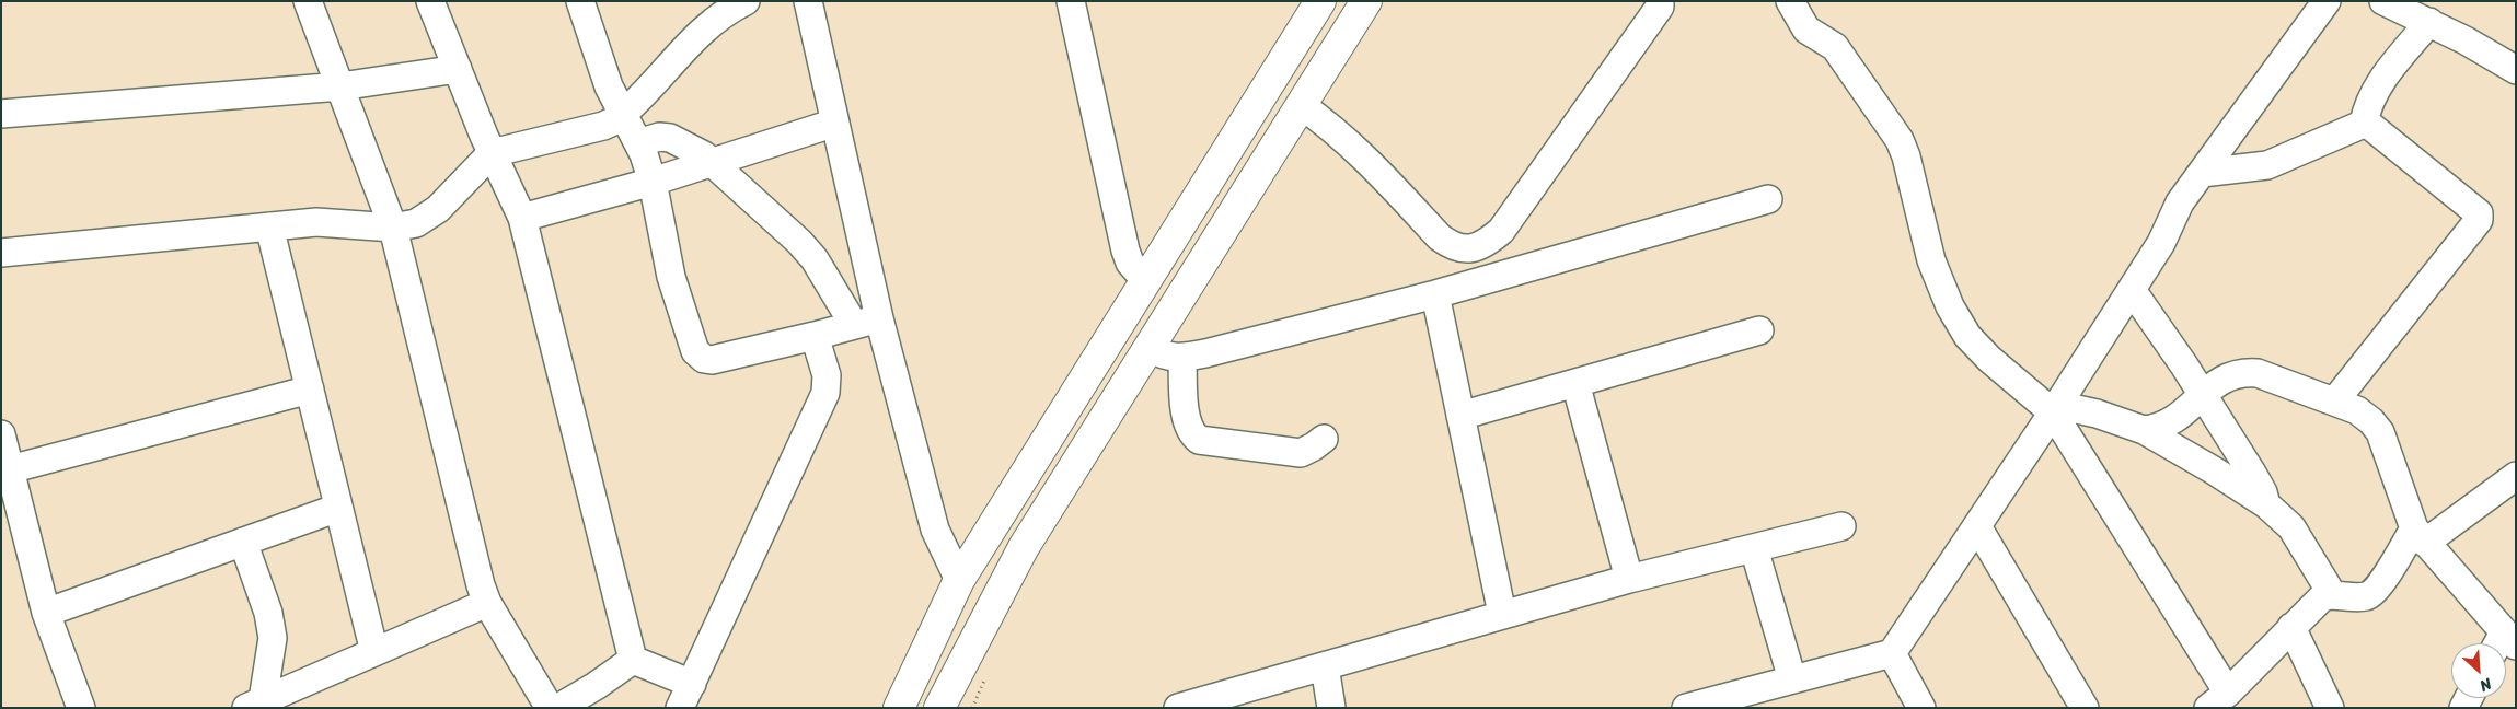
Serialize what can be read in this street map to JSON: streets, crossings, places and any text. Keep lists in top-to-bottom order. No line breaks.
{"north":"bottom right"}
